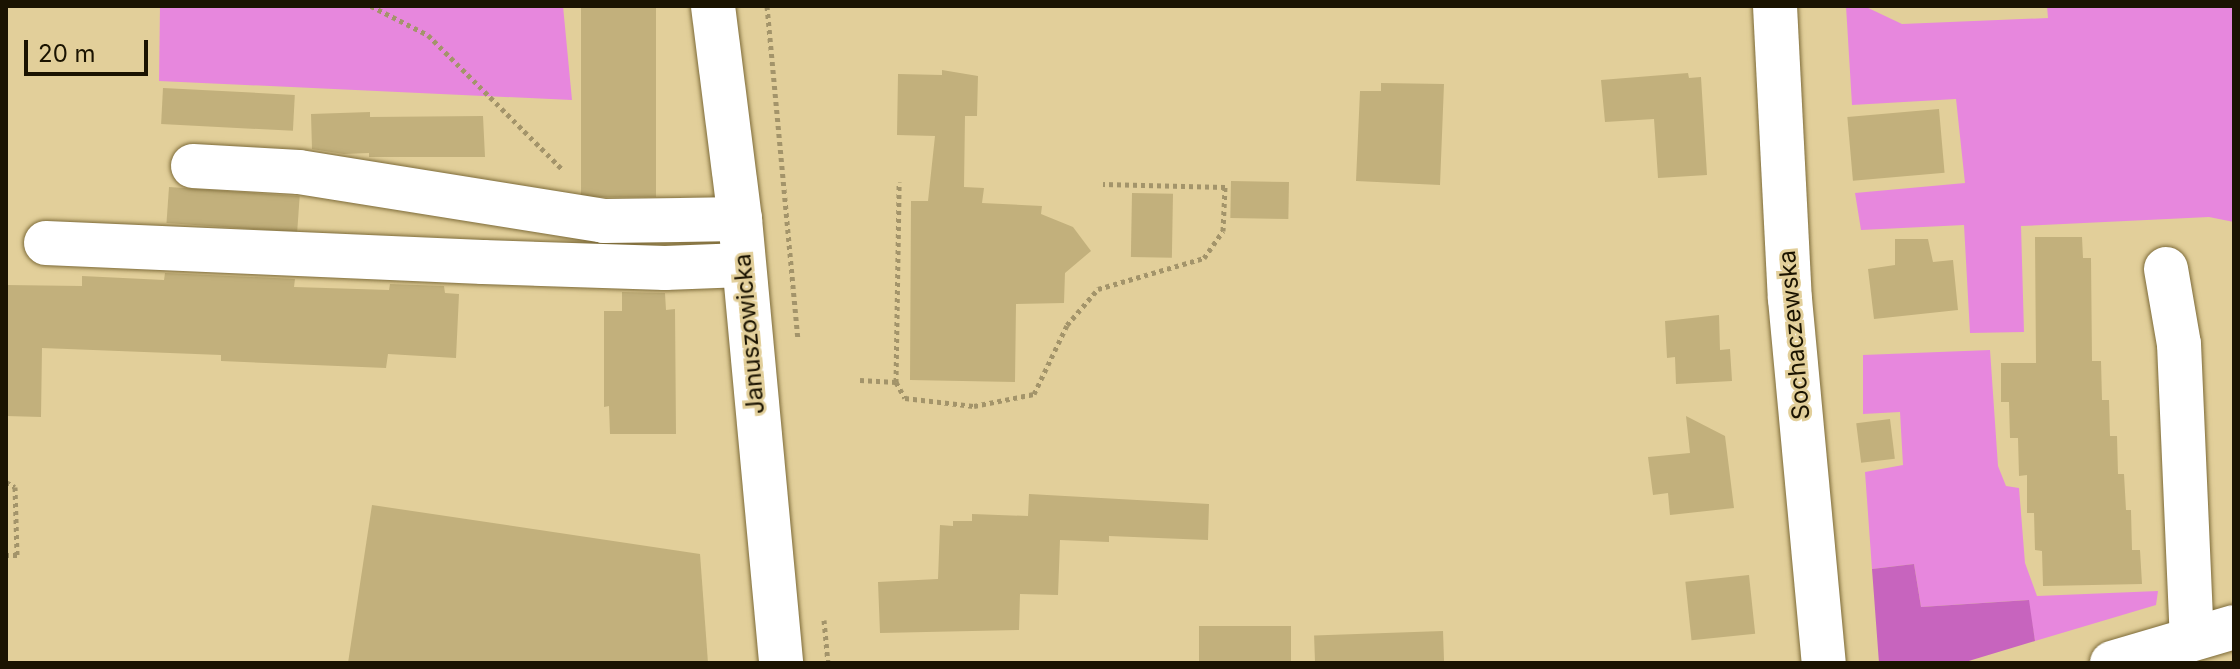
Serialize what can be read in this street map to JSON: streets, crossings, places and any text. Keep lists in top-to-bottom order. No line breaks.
{"streets":{"street":["Januszowicka","Sochaczewska"]},"scale_bar":"20 m"}
